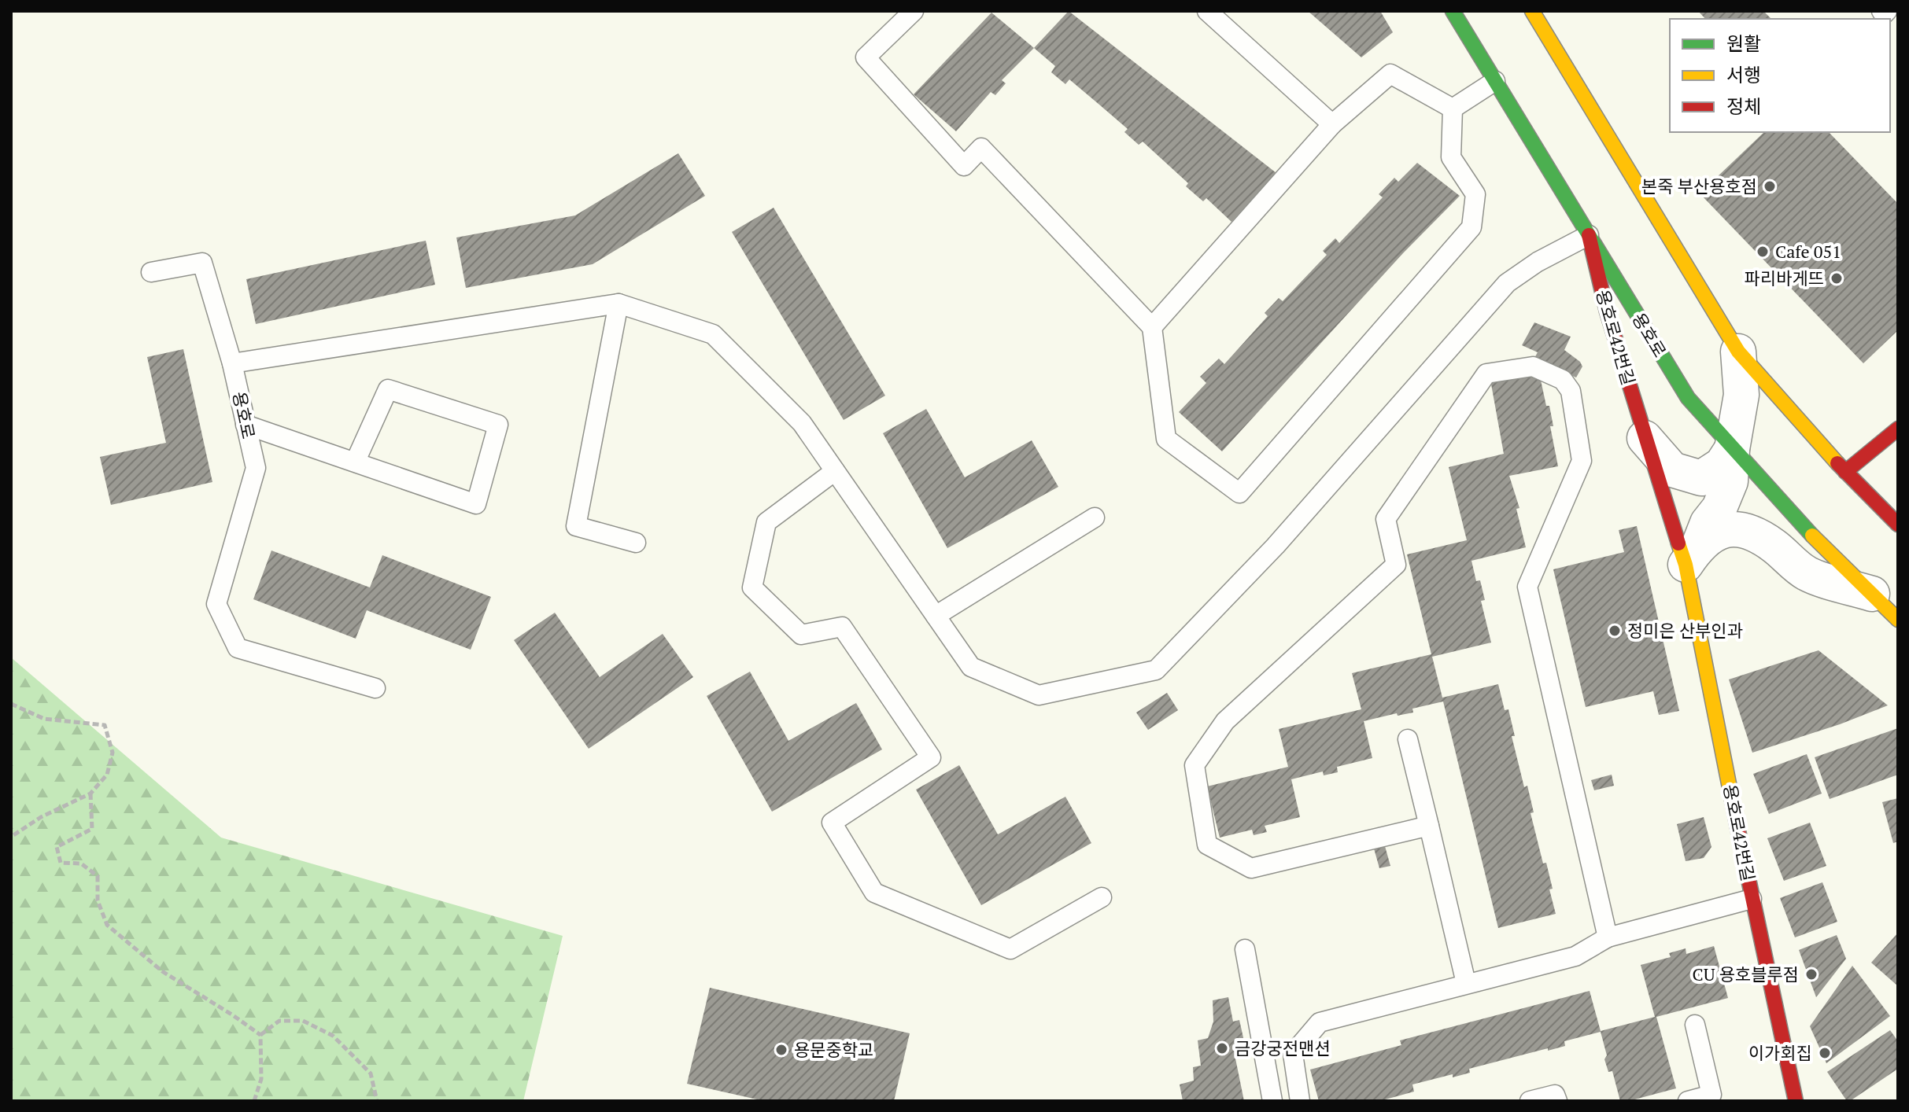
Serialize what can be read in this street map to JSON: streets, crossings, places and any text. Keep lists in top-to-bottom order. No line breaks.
{"streets":{"main road":["용호로","용호로42번길"]},"crossings":[["용호로","용호로42번길"]],"places":["본죽 부산용호점","Cafe 051","파리바게뜨","정미은 산부인과","CU 용호블루점","금강궁전맨션","용문중학교","이가회집"],"legend":["원활","서행","정체"]}
